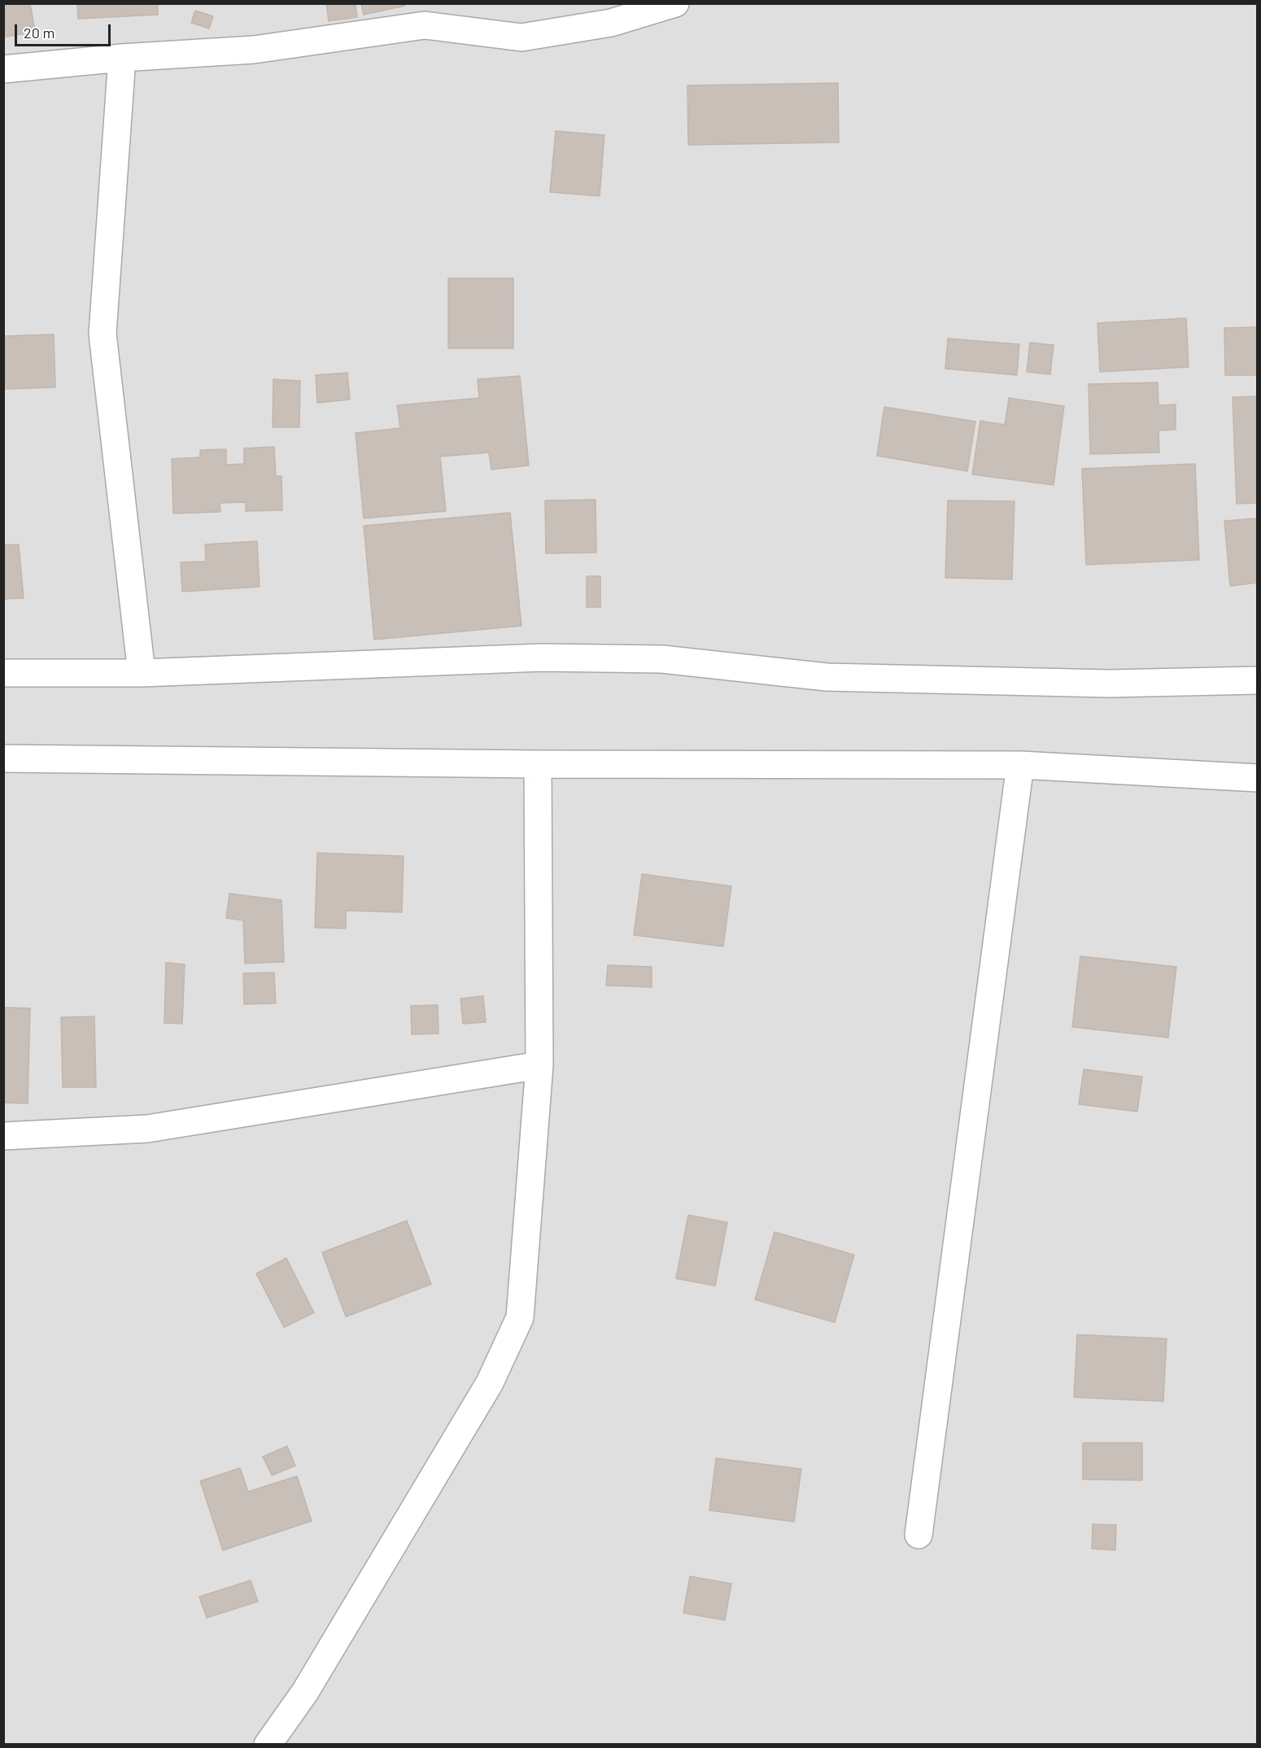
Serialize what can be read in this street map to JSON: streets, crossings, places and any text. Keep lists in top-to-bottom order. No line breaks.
{"scale_bar":"20 m"}
